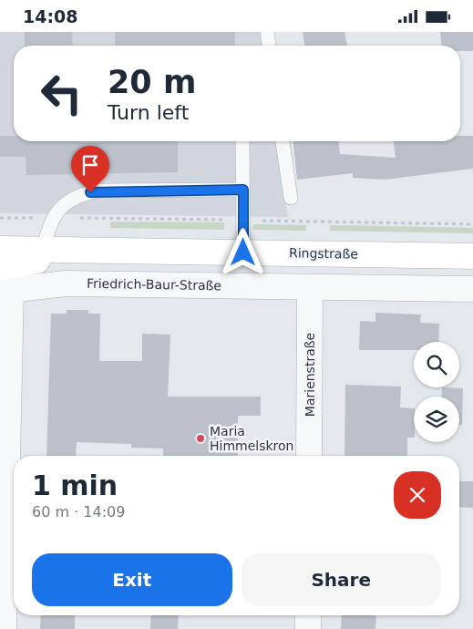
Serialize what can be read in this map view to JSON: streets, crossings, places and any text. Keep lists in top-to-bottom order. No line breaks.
{"streets":{"main road":["Ringstraße"],"street":["Friedrich-Baur-Straße","Marienstraße"]},"crossings":[["Friedrich-Baur-Straße","Marienstraße"]],"places":["Maria Himmelskron"],"page":{"status":"14:08","turn":["20 m","Turn left"],"heading":["1 min","60 m · 14:09"],"buttons":["Exit","Share"]}}
